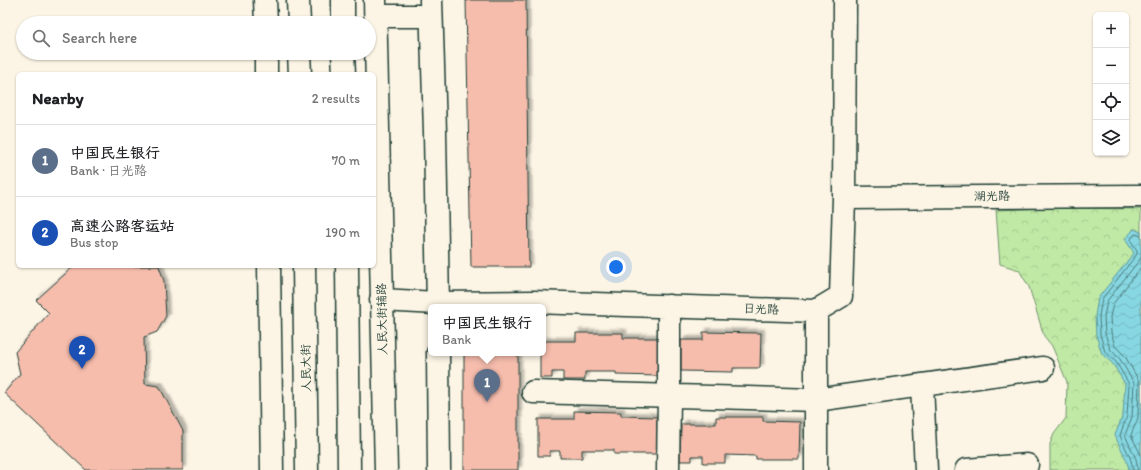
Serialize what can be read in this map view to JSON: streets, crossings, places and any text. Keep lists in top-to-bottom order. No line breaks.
{"streets":{"main road":["湖光路","日光路","人民大街辅路","人民大街"]},"crossings":[["日光路","人民大街辅路"]],"page":{"map_buttons":["+","−"],"search":"Search here","heading":["Nearby","2 results"],"list":[{"mark":"1","name":"中国民生银行","note":"Bank · 日光路","value":"70 m"},{"mark":"2","name":"高速公路客运站","note":"Bus stop","value":"190 m"}],"popup":["中国民生银行","Bank"],"pins":["2","1"]}}
